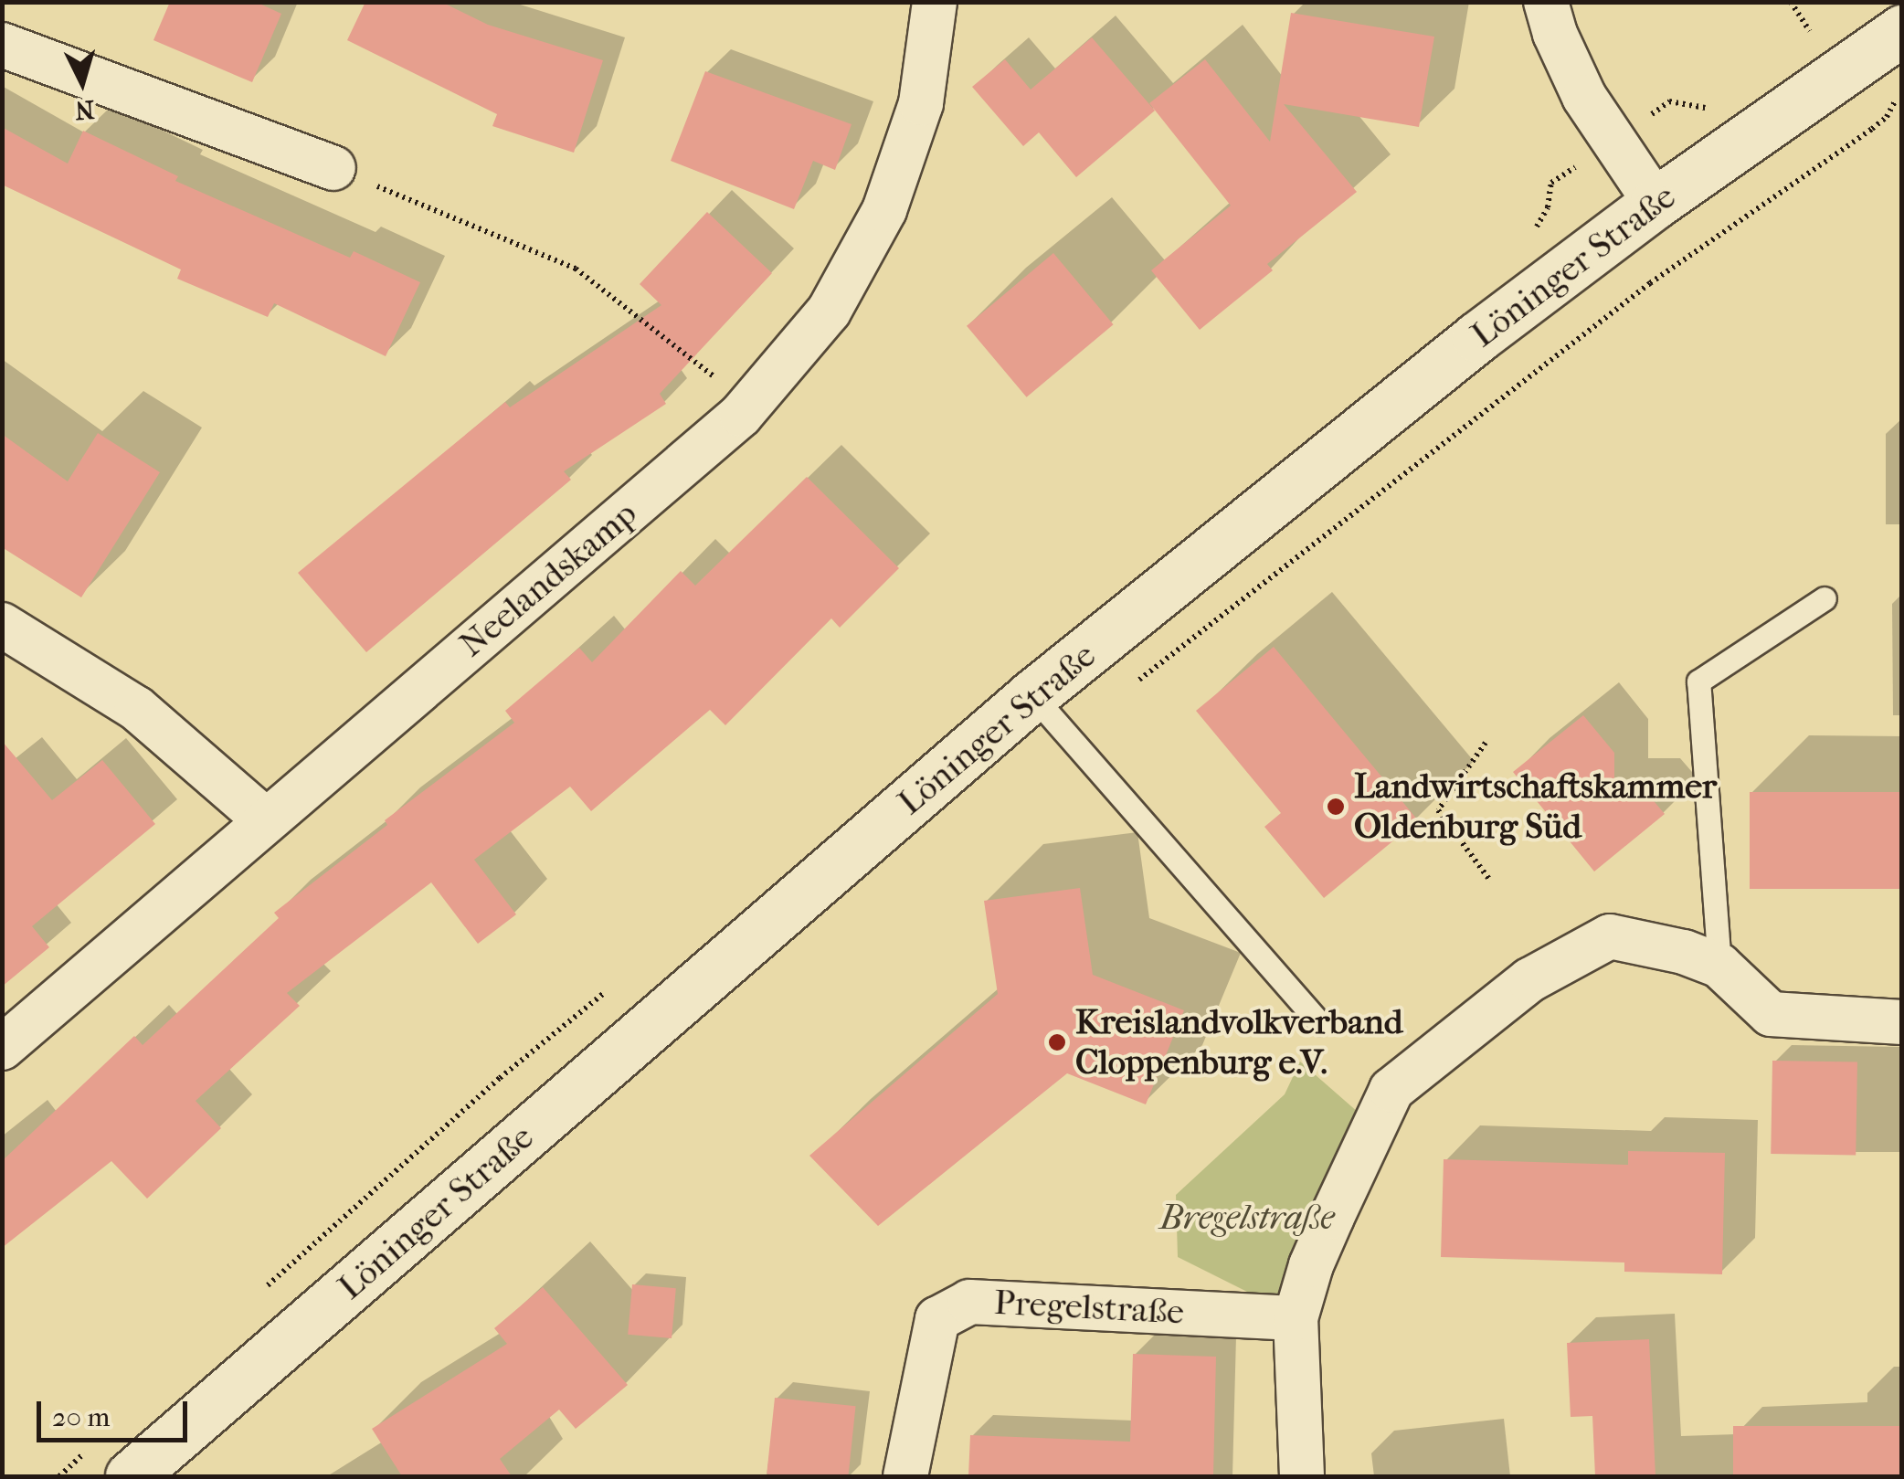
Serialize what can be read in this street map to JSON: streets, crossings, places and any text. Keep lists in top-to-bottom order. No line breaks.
{"streets":{"street":["Löninger Straße","Neelandskamp","Pregelstraße"]},"parks":["Bregelstraße"],"places":["Landwirtschaftskammer Oldenburg Süd","Kreislandvolkverband Cloppenburg e.V."],"scale_bar":"20 m","north":"bottom"}
